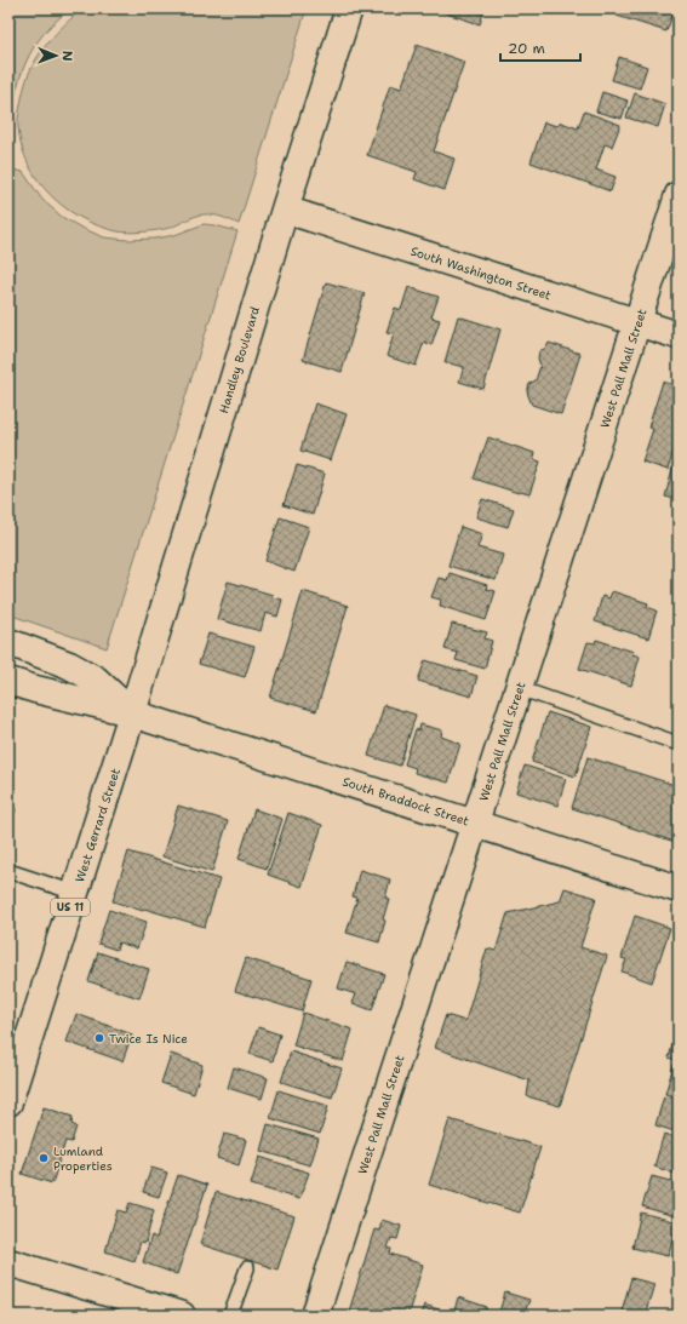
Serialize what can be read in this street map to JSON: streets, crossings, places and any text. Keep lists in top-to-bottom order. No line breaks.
{"streets":{"street":["South Washington Street","Handley Boulevard","West Pall Mall Street","South Braddock Street","West Gerrard Street","US 11"]},"crossings":[["South Washington Street","Handley Boulevard"],["South Washington Street","West Pall Mall Street"],["Handley Boulevard","South Braddock Street"],["Handley Boulevard","West Gerrard Street"],["West Pall Mall Street","South Braddock Street"],["South Braddock Street","West Gerrard Street"]],"places":["Twice Is Nice","Lumland Properties"],"scale_bar":"20 m","north":"right"}
